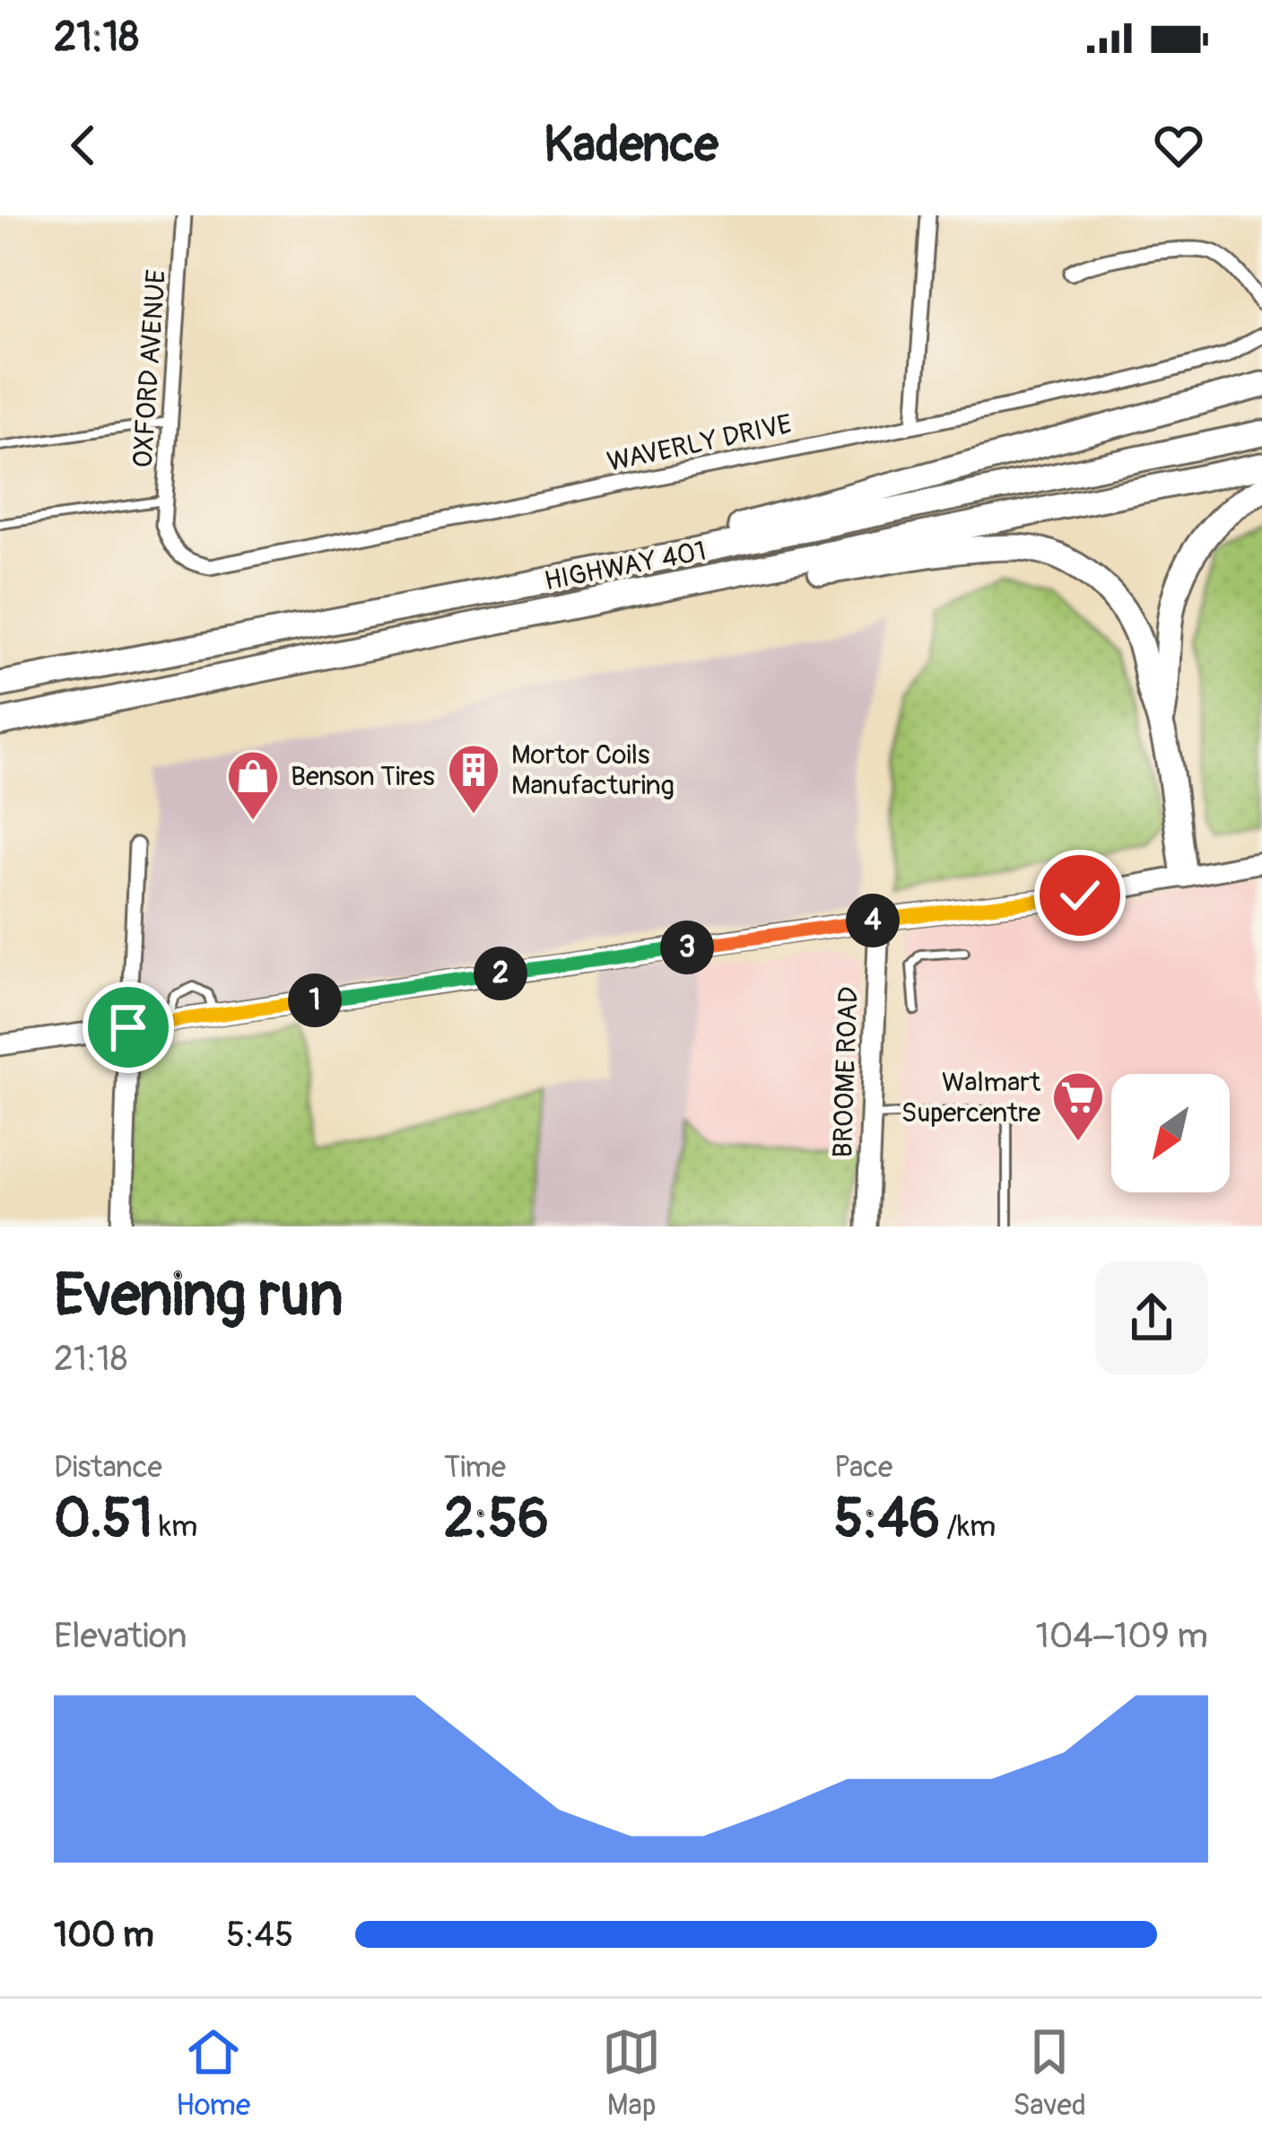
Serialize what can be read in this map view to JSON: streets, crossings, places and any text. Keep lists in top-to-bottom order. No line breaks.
{"streets":{"highway":["HIGHWAY 401"],"main road":["BROOME ROAD"],"street":["OXFORD AVENUE","WAVERLY DRIVE"]},"crossings":[["OXFORD AVENUE","WAVERLY DRIVE"]],"places":{"building":["Mortor Coils Manufacturing"],"shop":["Benson Tires"],"supermarket":["Walmart Supercentre"]},"north":"bottom left","page":{"status":"21:18","header":"Kadence","pins":["4","3","2","1"],"heading":["Evening run","21:18"],"stats":[["Distance","0.51 km"],["Time","2:56"],["Pace","5:46 /km"]],"chart":["Elevation","104–109 m"],"list":[{"name":"100 m","note":"5:45"}],"tabs":["Home","Map","Saved"]}}
